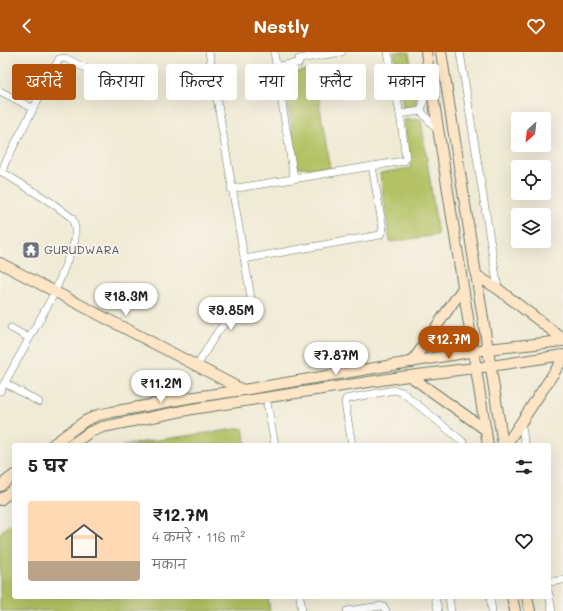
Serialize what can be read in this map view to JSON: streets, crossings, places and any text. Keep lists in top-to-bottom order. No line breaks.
{"places":{"temple":["GURUDWARA"]},"north":"bottom left","page":{"header":"Nestly","chip":["खरीदें","किराया","फ़िल्टर","नया","फ़्लैट","मकान"],"price":["₹18.3M","₹9.85M","₹12.7M","₹7.87M","₹11.2M"],"heading":"5 घर","list":[{"name":"₹12.7M","note":"4 कमरे · 116 m² · मकान"}]}}
